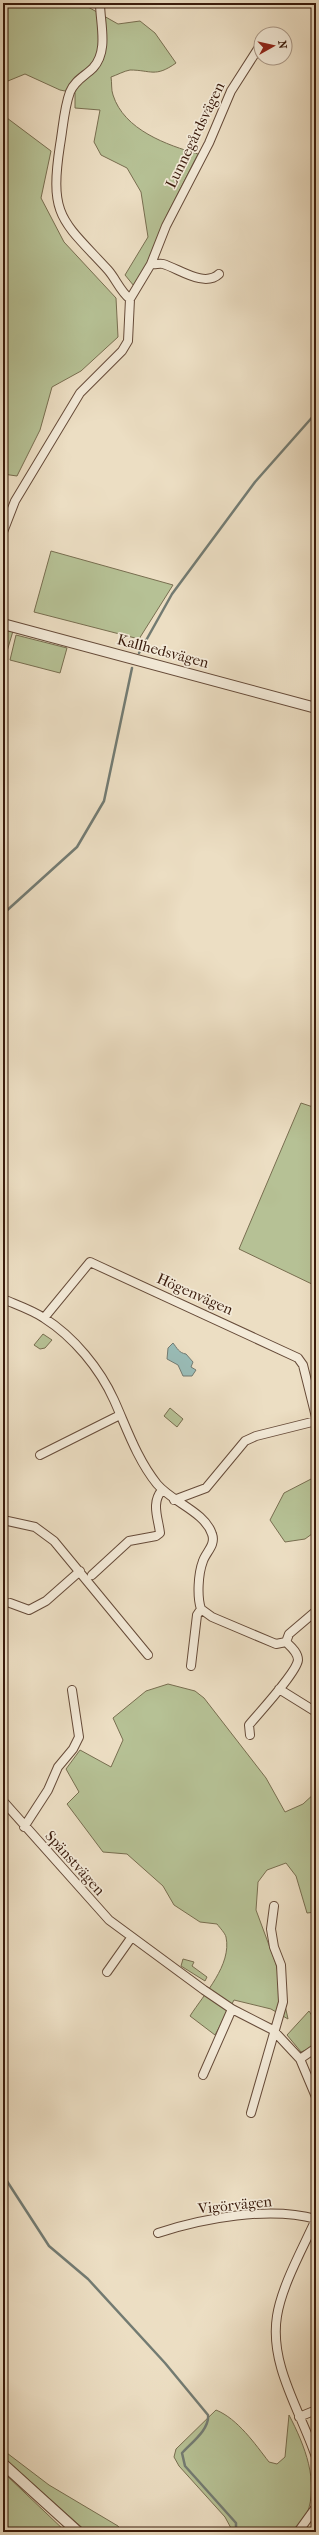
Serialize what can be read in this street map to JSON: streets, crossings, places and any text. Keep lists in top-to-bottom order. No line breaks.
{"streets":{"street":["Lunnegårdsvägen","Kallhedsvägen","Högenvägen","Spänstvägen","Vigörvägen"]},"north":"right"}
